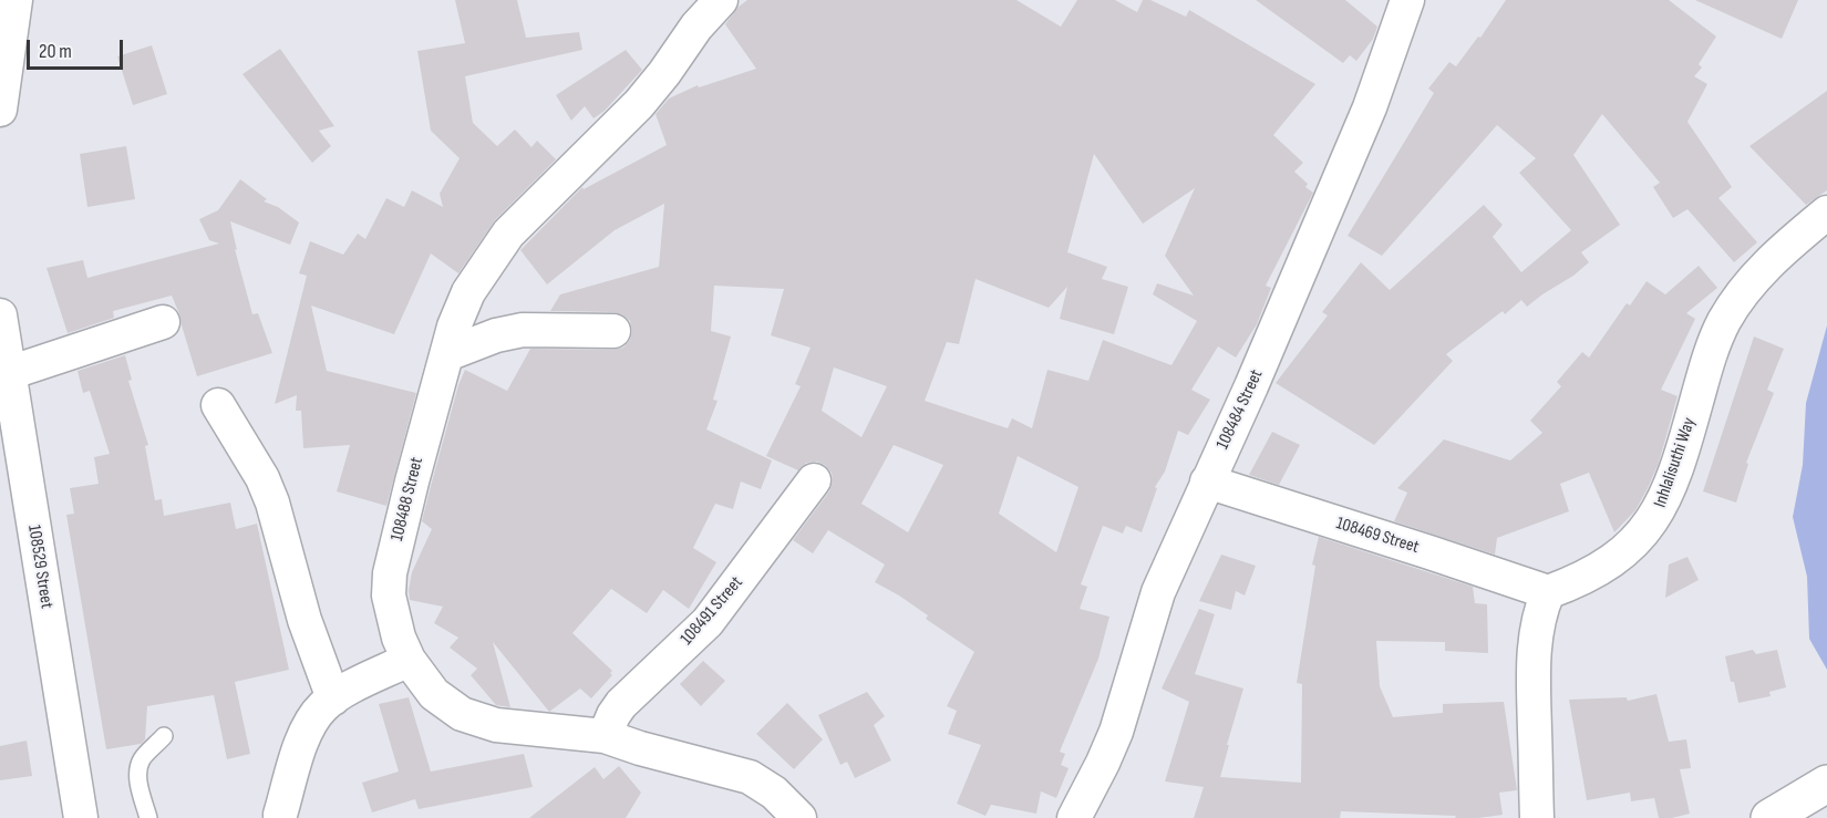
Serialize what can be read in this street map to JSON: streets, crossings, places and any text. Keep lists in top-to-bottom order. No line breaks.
{"streets":{"street":["108484 Street","Inhlalisuthi Way","108488 Street","108469 Street","108529 Street","108491 Street"]},"crossings":[["108484 Street","108469 Street"],["Inhlalisuthi Way","108469 Street"],["108488 Street","108491 Street"]],"scale_bar":"20 m"}
